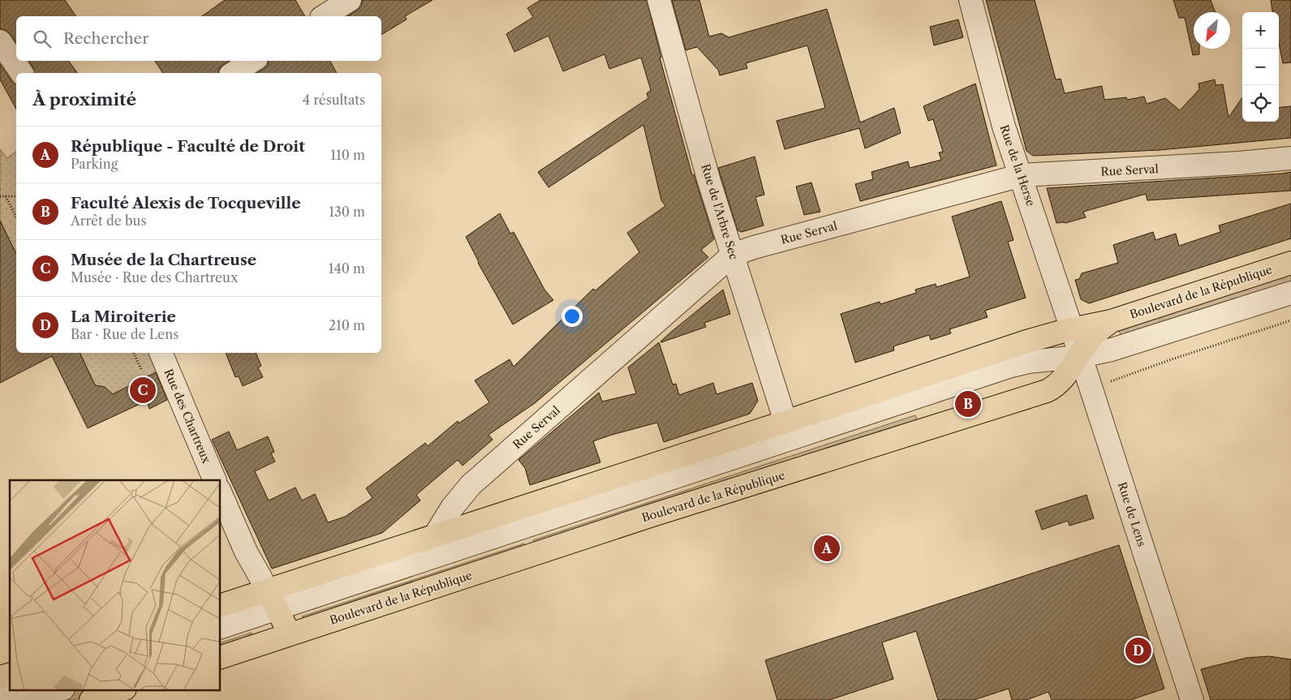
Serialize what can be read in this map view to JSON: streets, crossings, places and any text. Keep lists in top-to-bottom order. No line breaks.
{"streets":{"main road":["Boulevard de la République"],"street":["Rue de la Herse","Rue Serval","Rue de l'Arbre Sec","Rue des Chartreux","Rue de Lens"]},"crossings":[["Rue de la Herse","Rue Serval"],["Rue de la Herse","Boulevard de la République"],["Rue de la Herse","Rue de Lens"],["Rue Serval","Rue de l'Arbre Sec"],["Rue Serval","Boulevard de la République"],["Rue de l'Arbre Sec","Boulevard de la République"],["Boulevard de la République","Rue de Lens"]],"north":"bottom left","page":{"map_buttons":["+","−"],"search":"Rechercher","heading":["À proximité","4 résultats"],"list":[{"mark":"A","name":"République - Faculté de Droit","note":"Parking","value":"110 m"},{"mark":"B","name":"Faculté Alexis de Tocqueville","note":"Arrêt de bus","value":"130 m"},{"mark":"C","name":"Musée de la Chartreuse","note":"Musée · Rue des Chartreux","value":"140 m"},{"mark":"D","name":"La Miroiterie","note":"Bar · Rue de Lens","value":"210 m"}],"pins":["C","B","A","D"]}}
